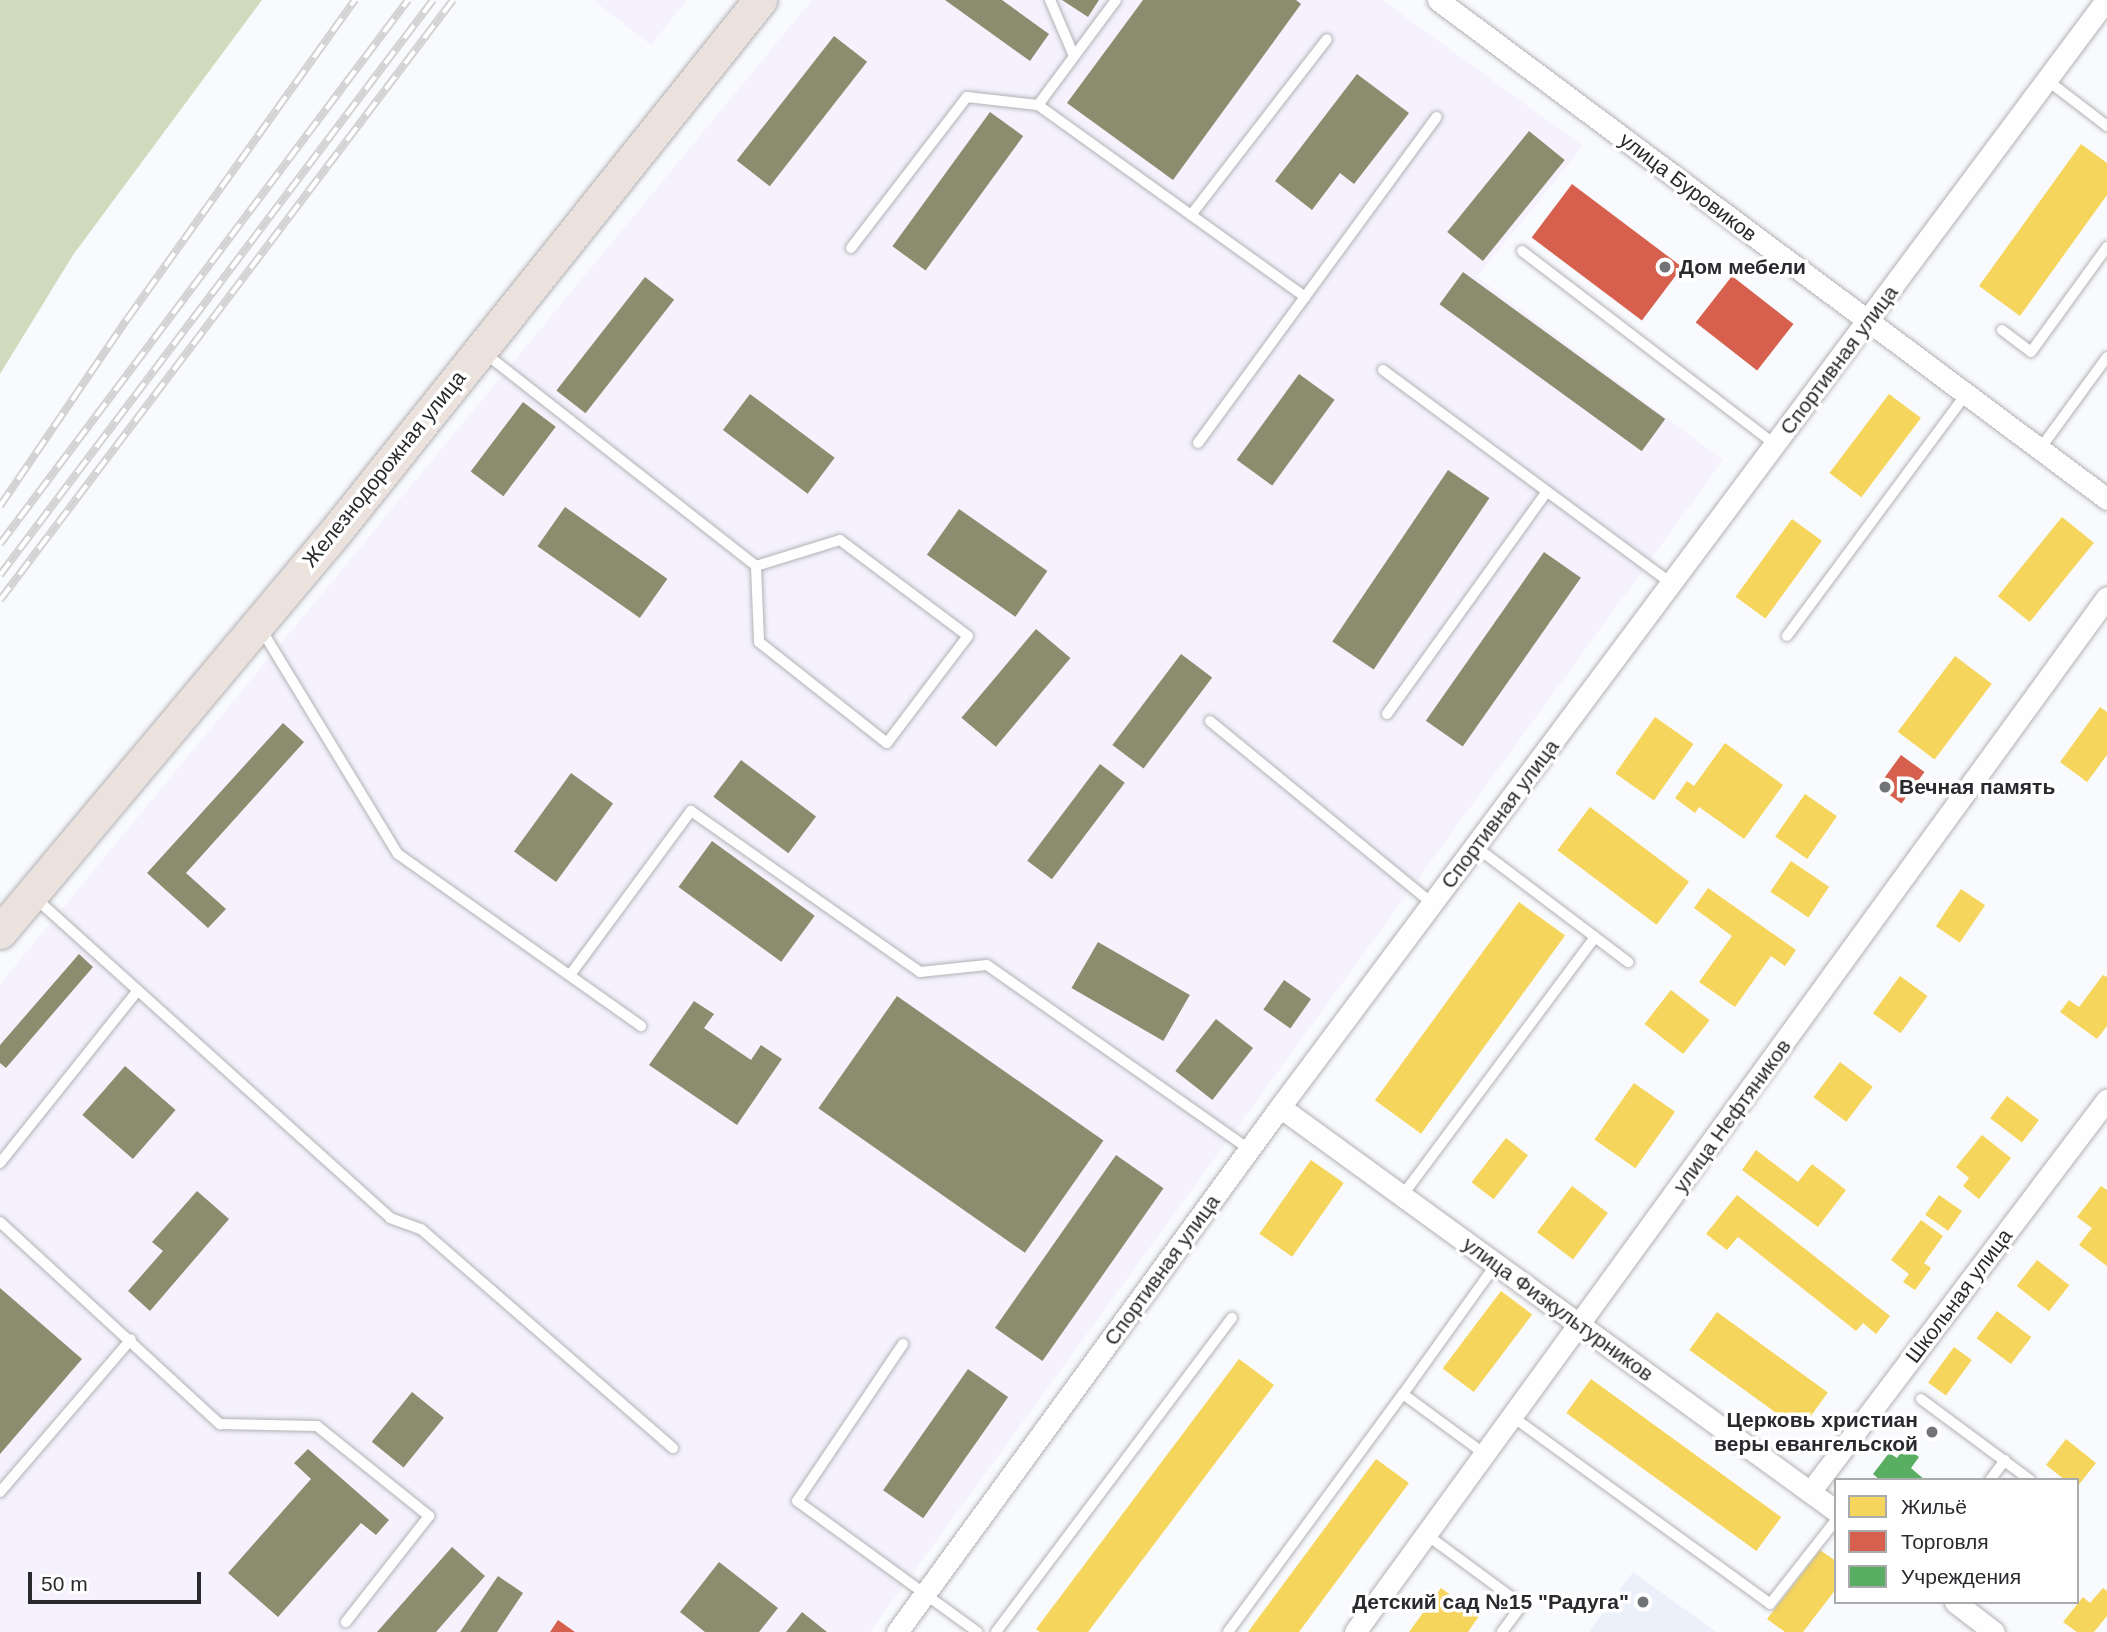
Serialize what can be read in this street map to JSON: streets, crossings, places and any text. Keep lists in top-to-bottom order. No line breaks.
{"streets":{"main road":["Железнодорожная улица"],"street":["улица Буровиков","Спортивная улица","улица Нефтяников","Школьная улица","улица Физкультурников"]},"crossings":[["улица Буровиков","Спортивная улица"],["Спортивная улица","улица Физкультурников"],["улица Нефтяников","улица Физкультурников"],["Школьная улица","улица Физкультурников"]],"places":["Дом мебели","Вечная память","Церковь христиан веры евангельской","Детский сад №15 \"Радуга\""],"legend":["Жильё","Торговля","Учреждения"],"scale_bar":"50 m"}
